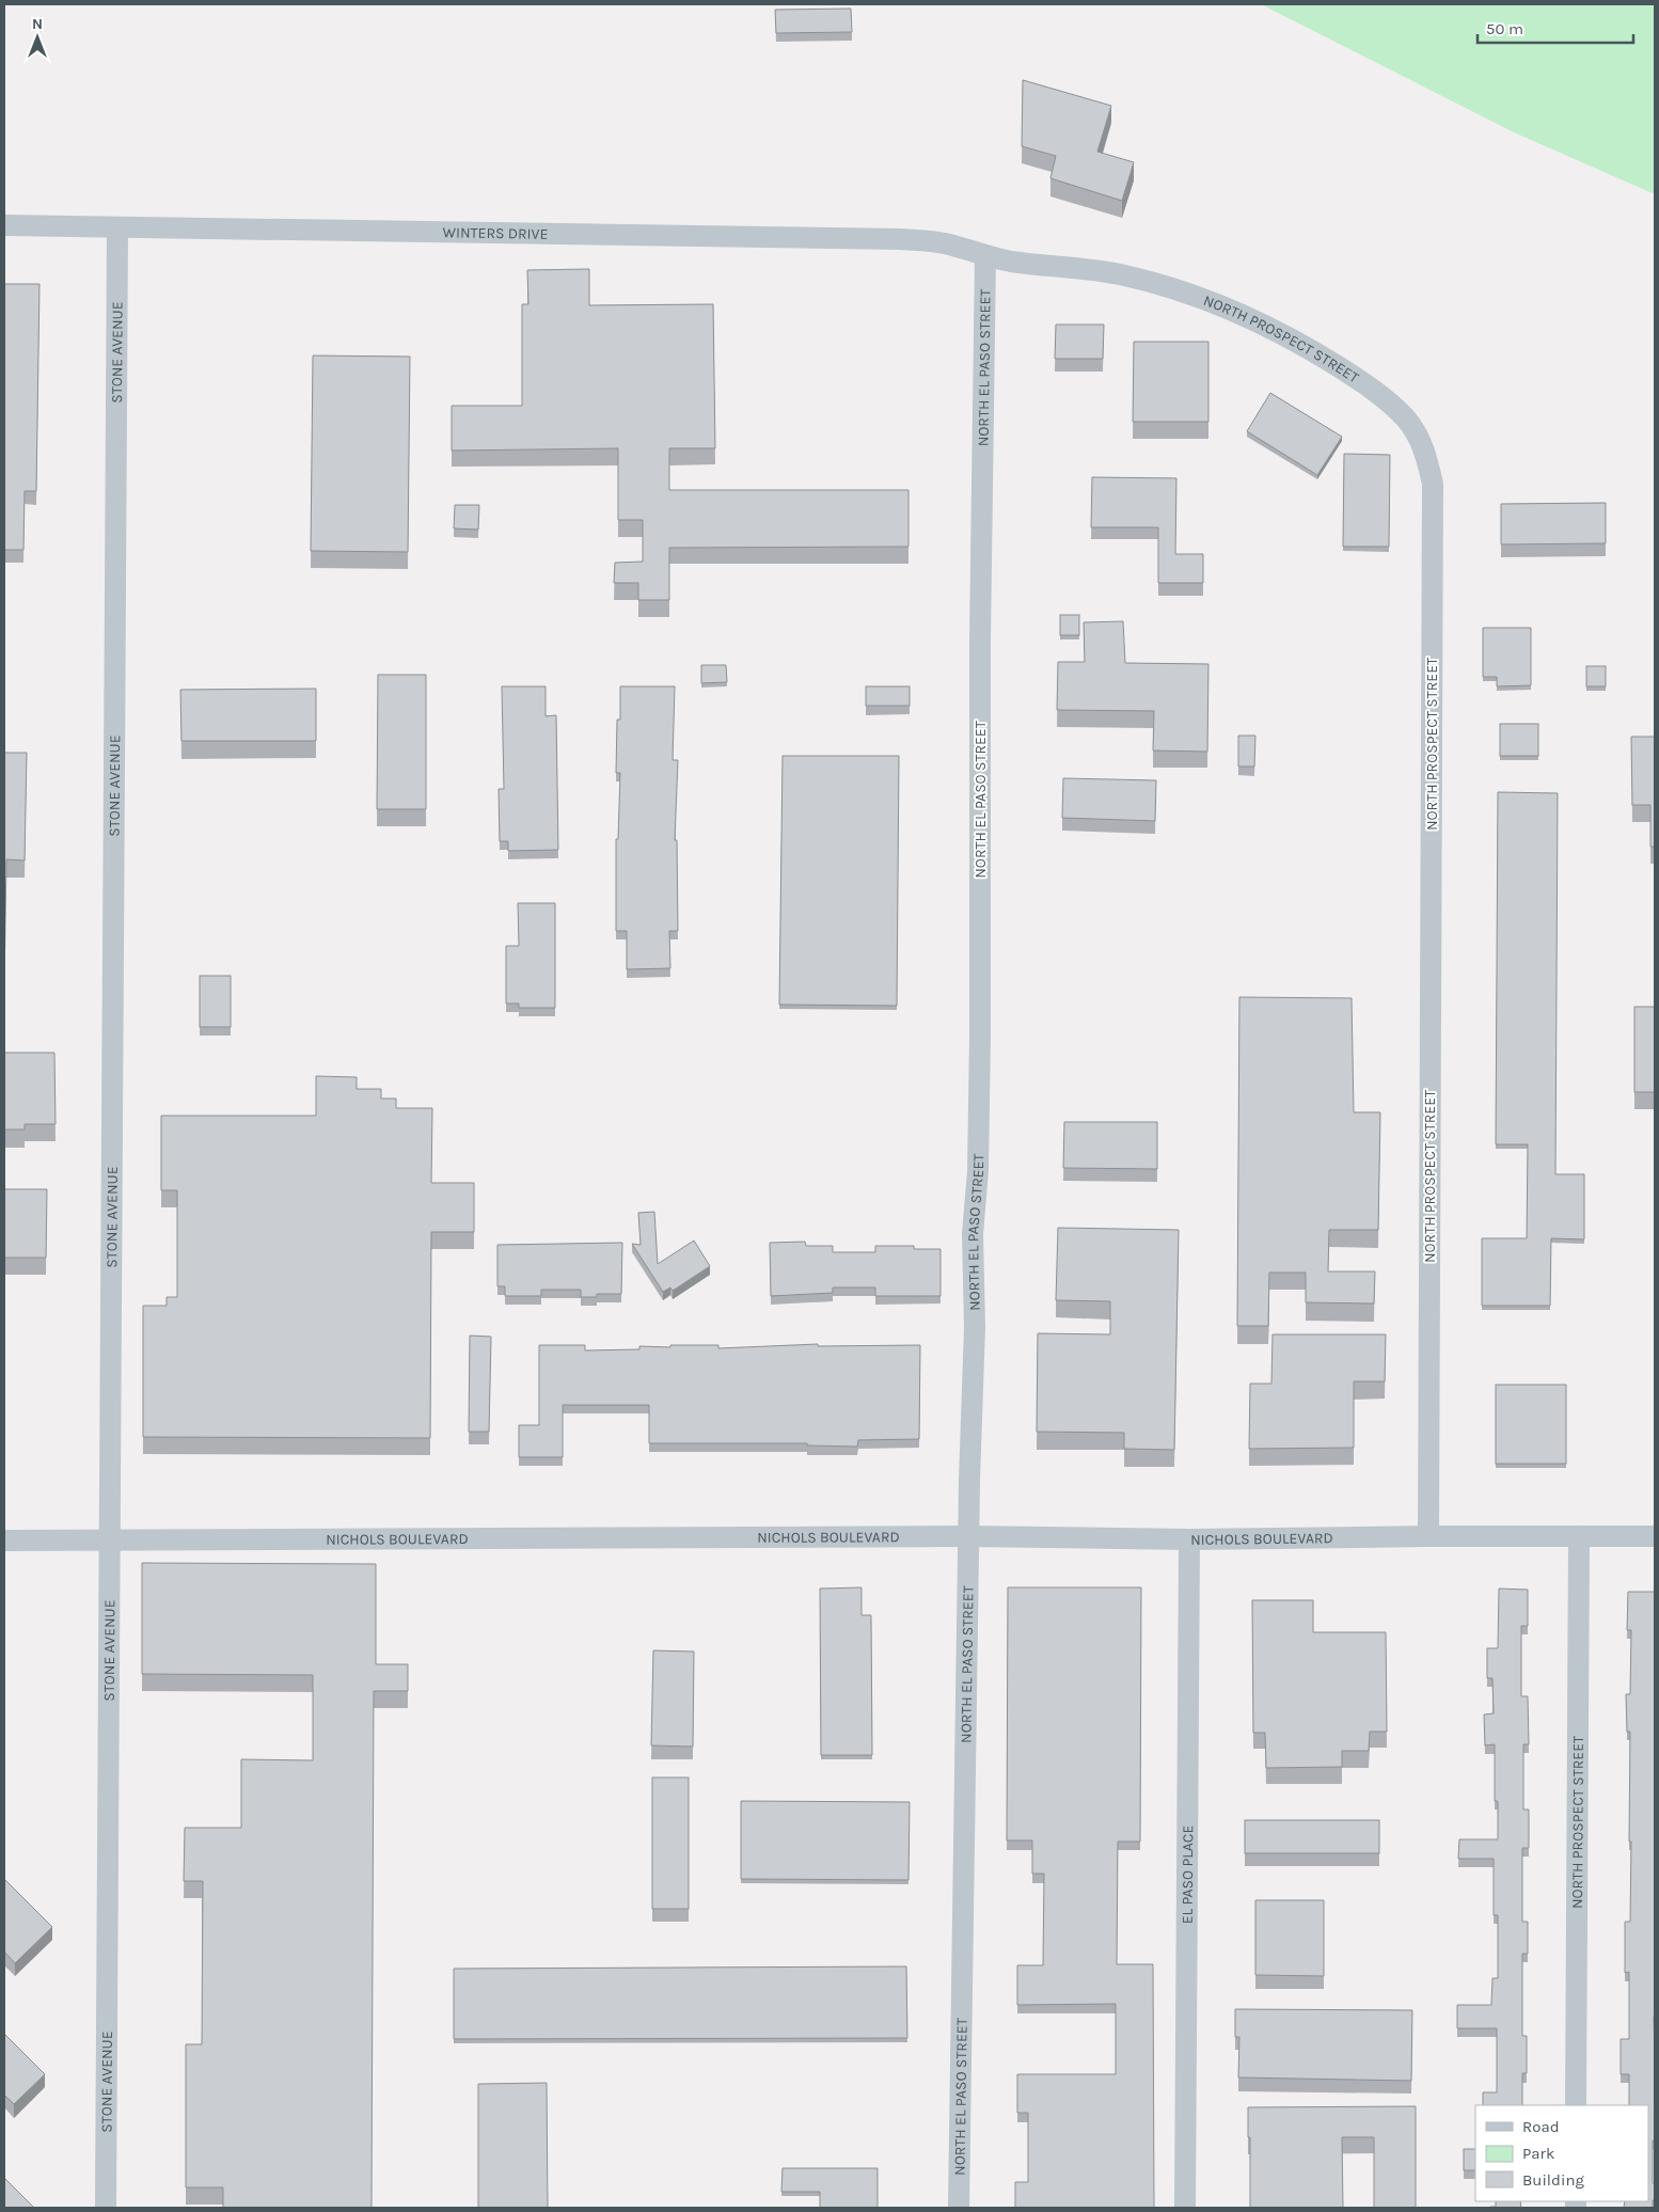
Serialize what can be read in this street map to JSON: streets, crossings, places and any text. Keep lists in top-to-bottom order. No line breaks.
{"streets":{"street":["WINTERS DRIVE","NORTH PROSPECT STREET","STONE AVENUE","NORTH EL PASO STREET","NICHOLS BOULEVARD","EL PASO PLACE"]},"crossings":[["WINTERS DRIVE","NORTH PROSPECT STREET"],["WINTERS DRIVE","STONE AVENUE"],["WINTERS DRIVE","NORTH EL PASO STREET"],["NORTH PROSPECT STREET","NORTH EL PASO STREET"],["NORTH PROSPECT STREET","NICHOLS BOULEVARD"],["STONE AVENUE","NICHOLS BOULEVARD"],["NORTH EL PASO STREET","NICHOLS BOULEVARD"],["NICHOLS BOULEVARD","EL PASO PLACE"]],"legend":["Road","Park","Building"],"scale_bar":"50 m","north":"top"}
